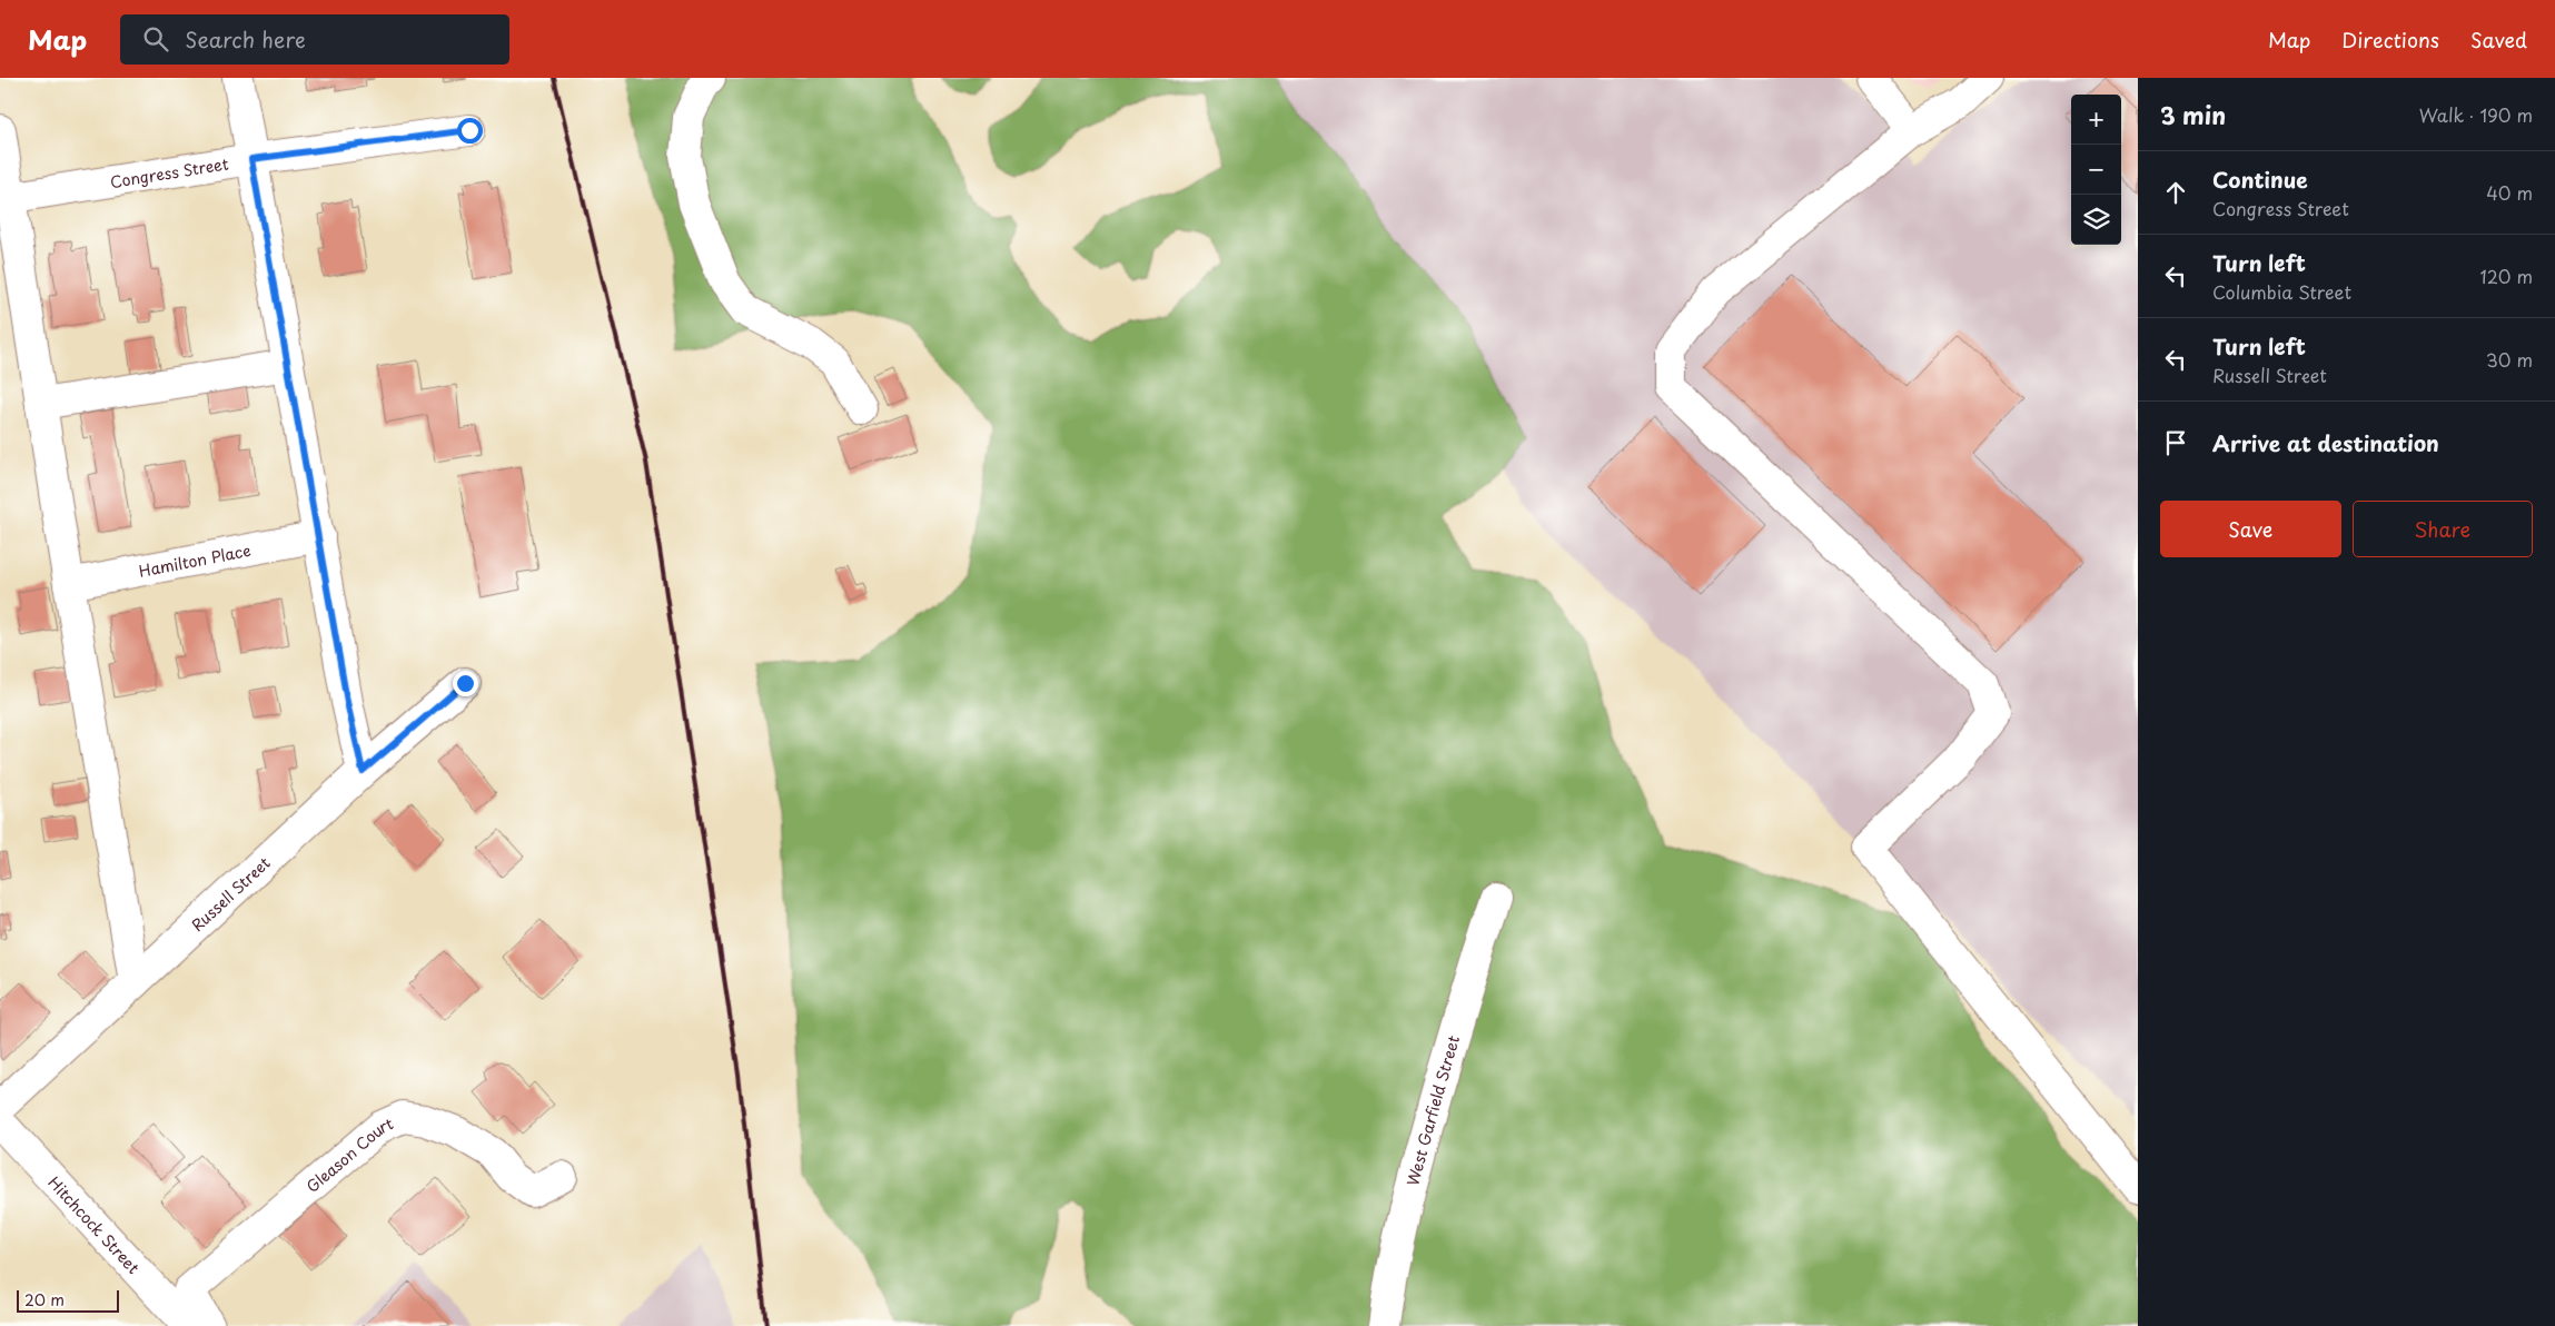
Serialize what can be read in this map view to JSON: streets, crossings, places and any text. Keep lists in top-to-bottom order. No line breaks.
{"streets":{"street":["Congress Street","Hamilton Place","Russell Street","West Garfield Street","Gleason Court","Hitchcock Street"]},"scale_bar":"20 m","page":{"header":"Map","search":"Search here","nav":["Map","Directions","Saved"],"heading":["3 min","Walk · 190 m"],"map_buttons":["+","−"],"list":[["Continue","Congress Street","40 m"],["Turn left","Columbia Street","120 m"],["Turn left","Russell Street","30 m"],"Arrive at destination"],"buttons":["Save","Share"],"scale":"20 m"}}
